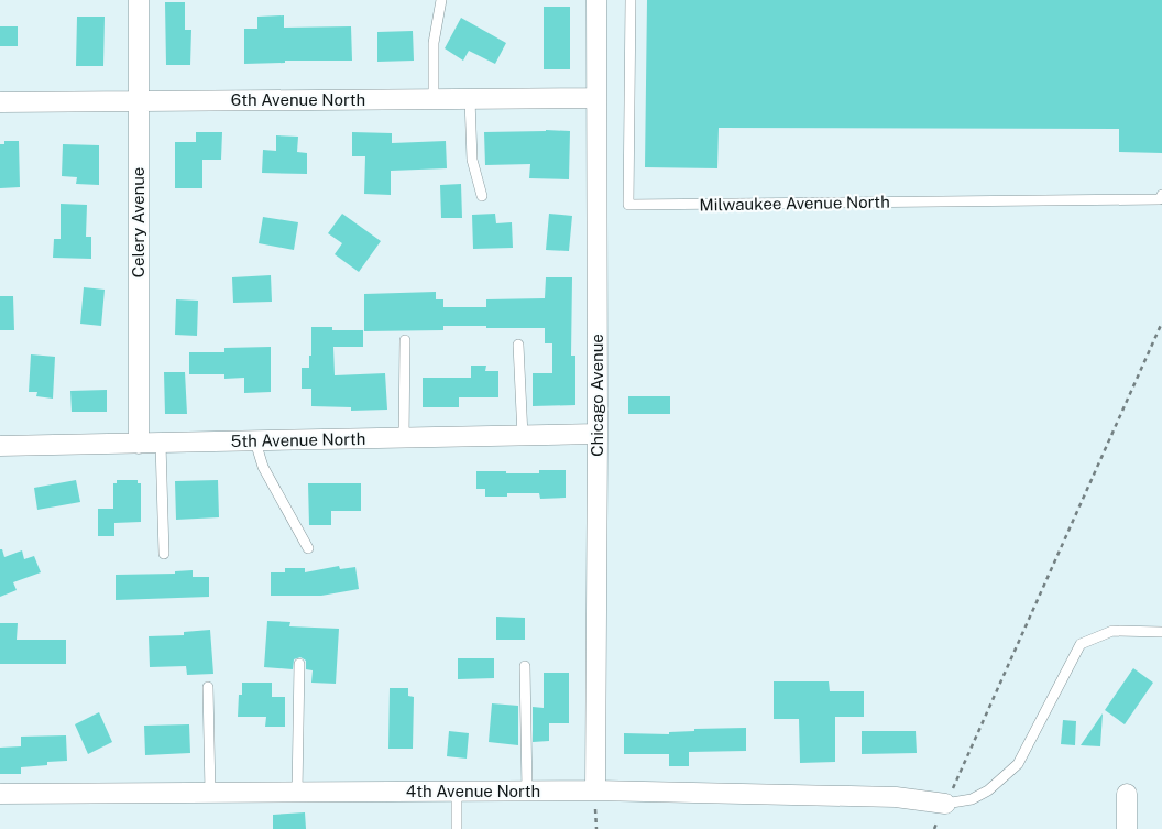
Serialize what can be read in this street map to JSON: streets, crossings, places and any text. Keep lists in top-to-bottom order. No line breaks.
{"streets":{"street":["6th Avenue North","Celery Avenue","Chicago Avenue","5th Avenue North","4th Avenue North"],"lane":["Milwaukee Avenue North"]},"crossings":[["6th Avenue North","Celery Avenue"],["6th Avenue North","Chicago Avenue"],["Celery Avenue","5th Avenue North"],["Chicago Avenue","5th Avenue North"],["Chicago Avenue","4th Avenue North"]]}
